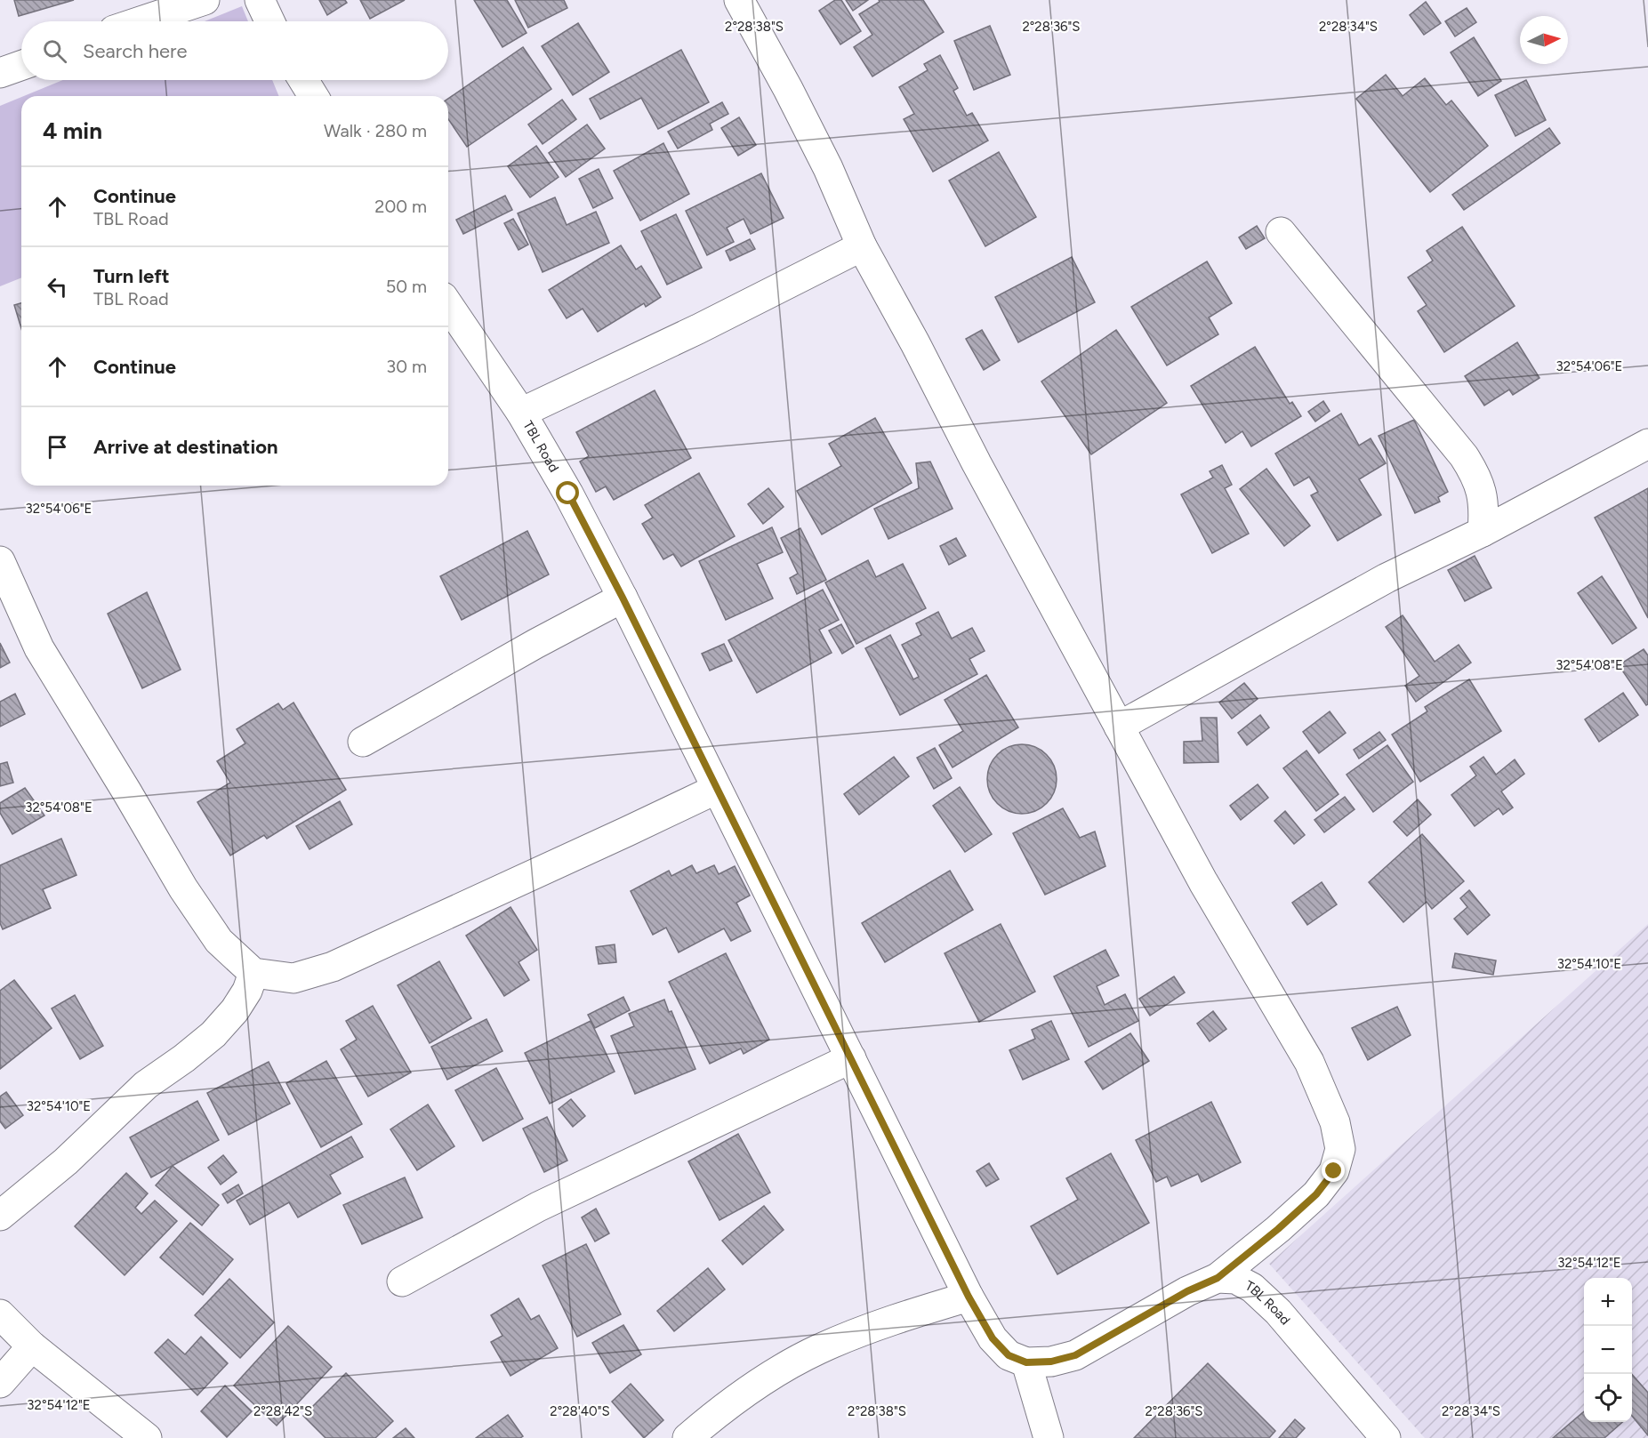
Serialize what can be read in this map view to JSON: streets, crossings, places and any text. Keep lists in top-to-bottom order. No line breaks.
{"streets":{"street":["TBL Road"]},"north":"right","page":{"search":"Search here","heading":["4 min","Walk · 280 m"],"list":[["Continue","TBL Road","200 m"],["Turn left","TBL Road","50 m"],["Continue","30 m"],"Arrive at destination"],"map_buttons":["+","−"]},"coordinates":["2°28'38\"S","2°28'36\"S","2°28'34\"S","32°54'06\"E","32°54'08\"E","32°54'10\"E","32°54'12\"E","2°28'42\"S","2°28'40\"S"]}
